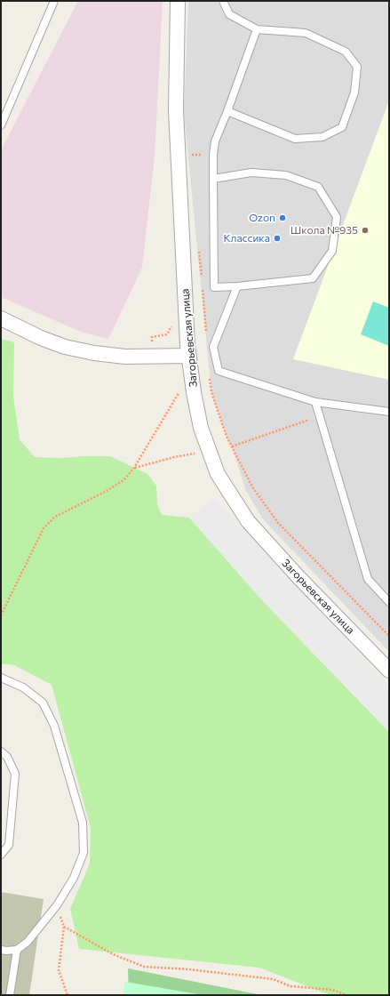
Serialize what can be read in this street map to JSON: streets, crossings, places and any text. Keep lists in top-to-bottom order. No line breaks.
{"streets":{"street":["Загорьевская улица"]},"places":["Ozon","Школа №935","Классика"]}
